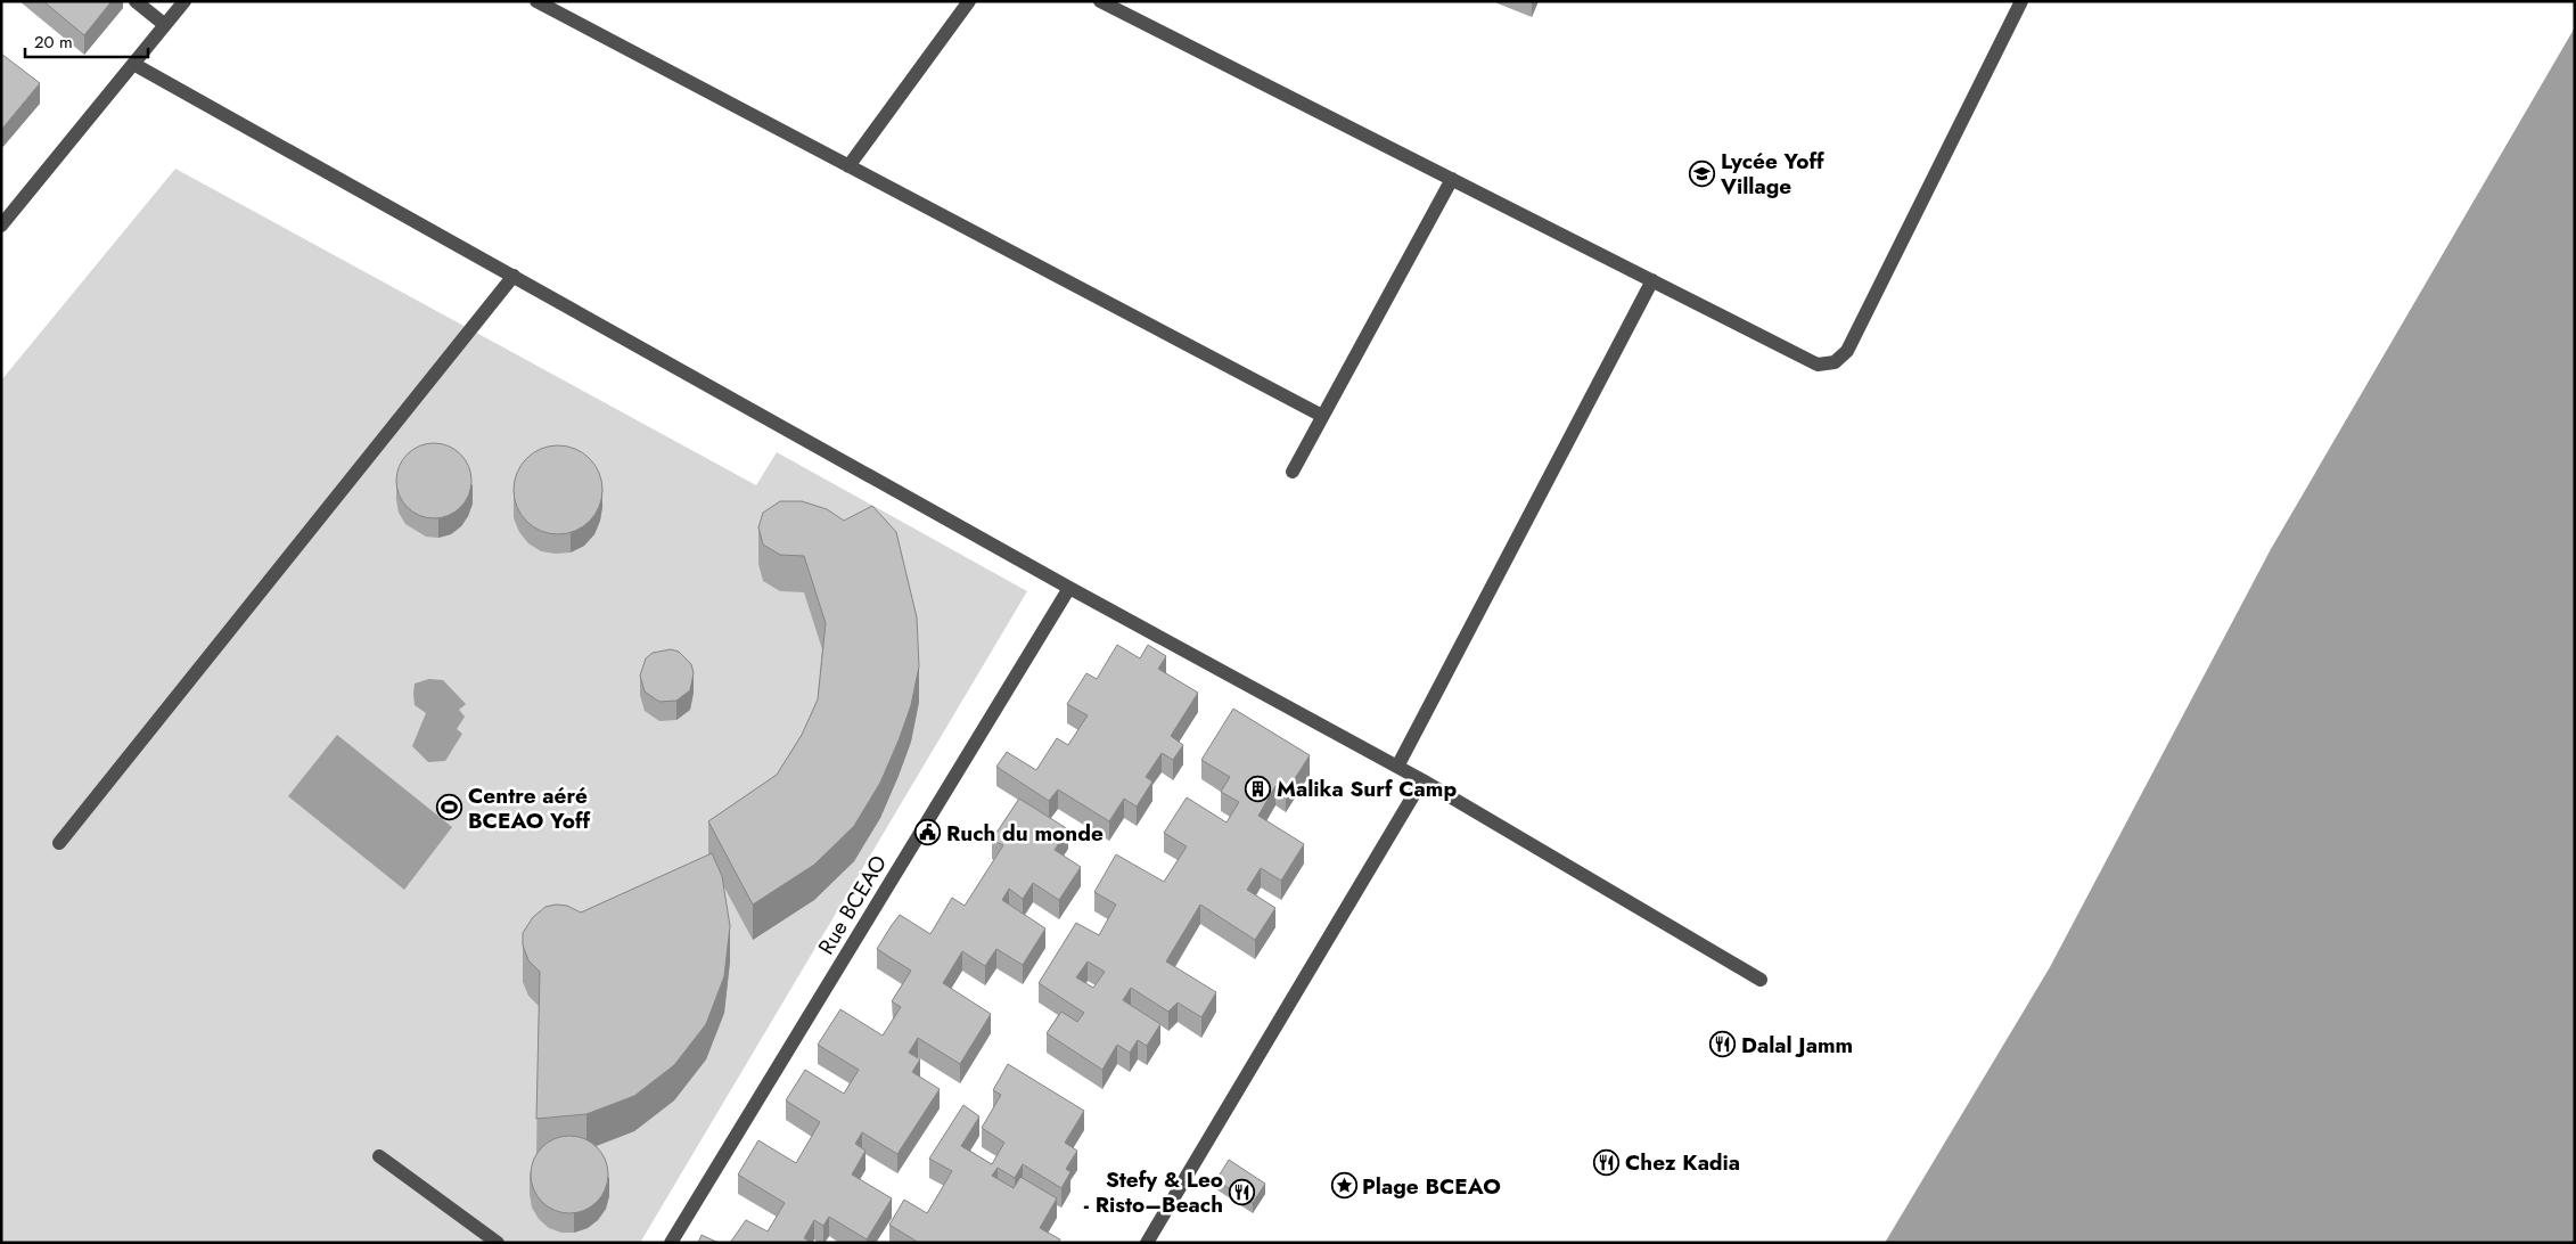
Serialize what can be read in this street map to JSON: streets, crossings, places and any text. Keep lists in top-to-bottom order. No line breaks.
{"streets":{"street":["Rue BCEAO"]},"places":{"school or university":["Lycée Yoff Village"],"building":["Malika Surf Camp"],"sports":["Centre aéré BCEAO Yoff"],"public building":["Ruch du monde"],"restaurant":["Dalal Jamm","Chez Kadia","Stefy & Leo - Risto–Beach"],"place":["Plage BCEAO"]},"scale_bar":"20 m"}
